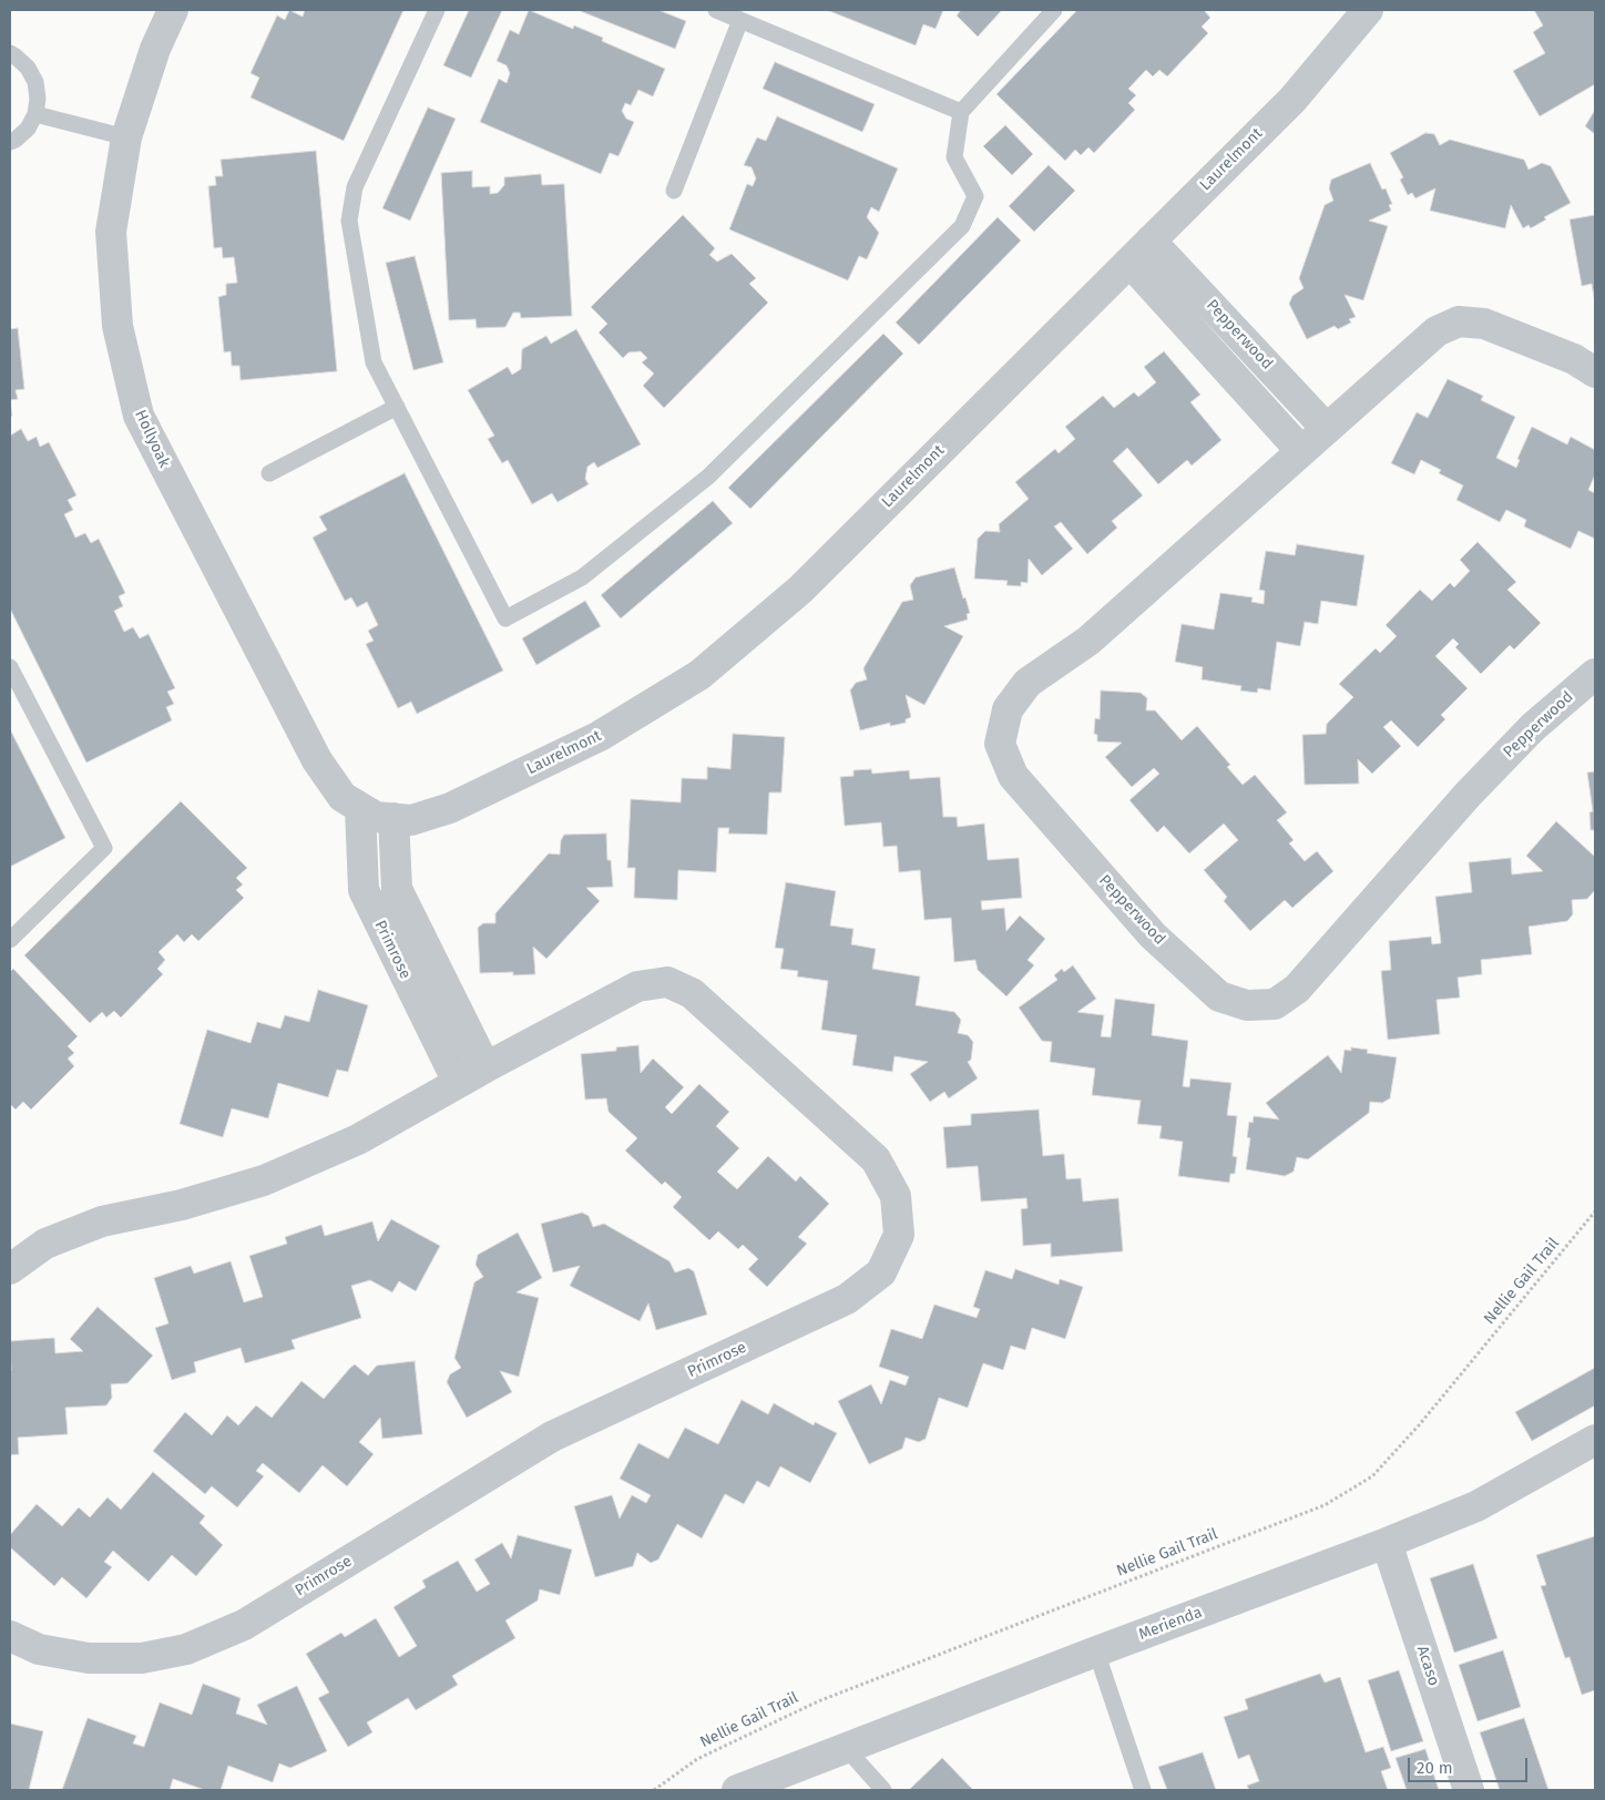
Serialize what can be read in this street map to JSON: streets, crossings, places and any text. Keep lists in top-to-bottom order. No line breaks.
{"streets":{"street":["Laurelmont","Pepperwood","Hollyoak","Primrose","Merienda","Acaso"],"path":["Nellie Gail Trail"]},"crossings":[["Laurelmont","Pepperwood"],["Laurelmont","Hollyoak"],["Laurelmont","Primrose"],["Hollyoak","Primrose"],["Merienda","Acaso"]],"scale_bar":"20 m"}
